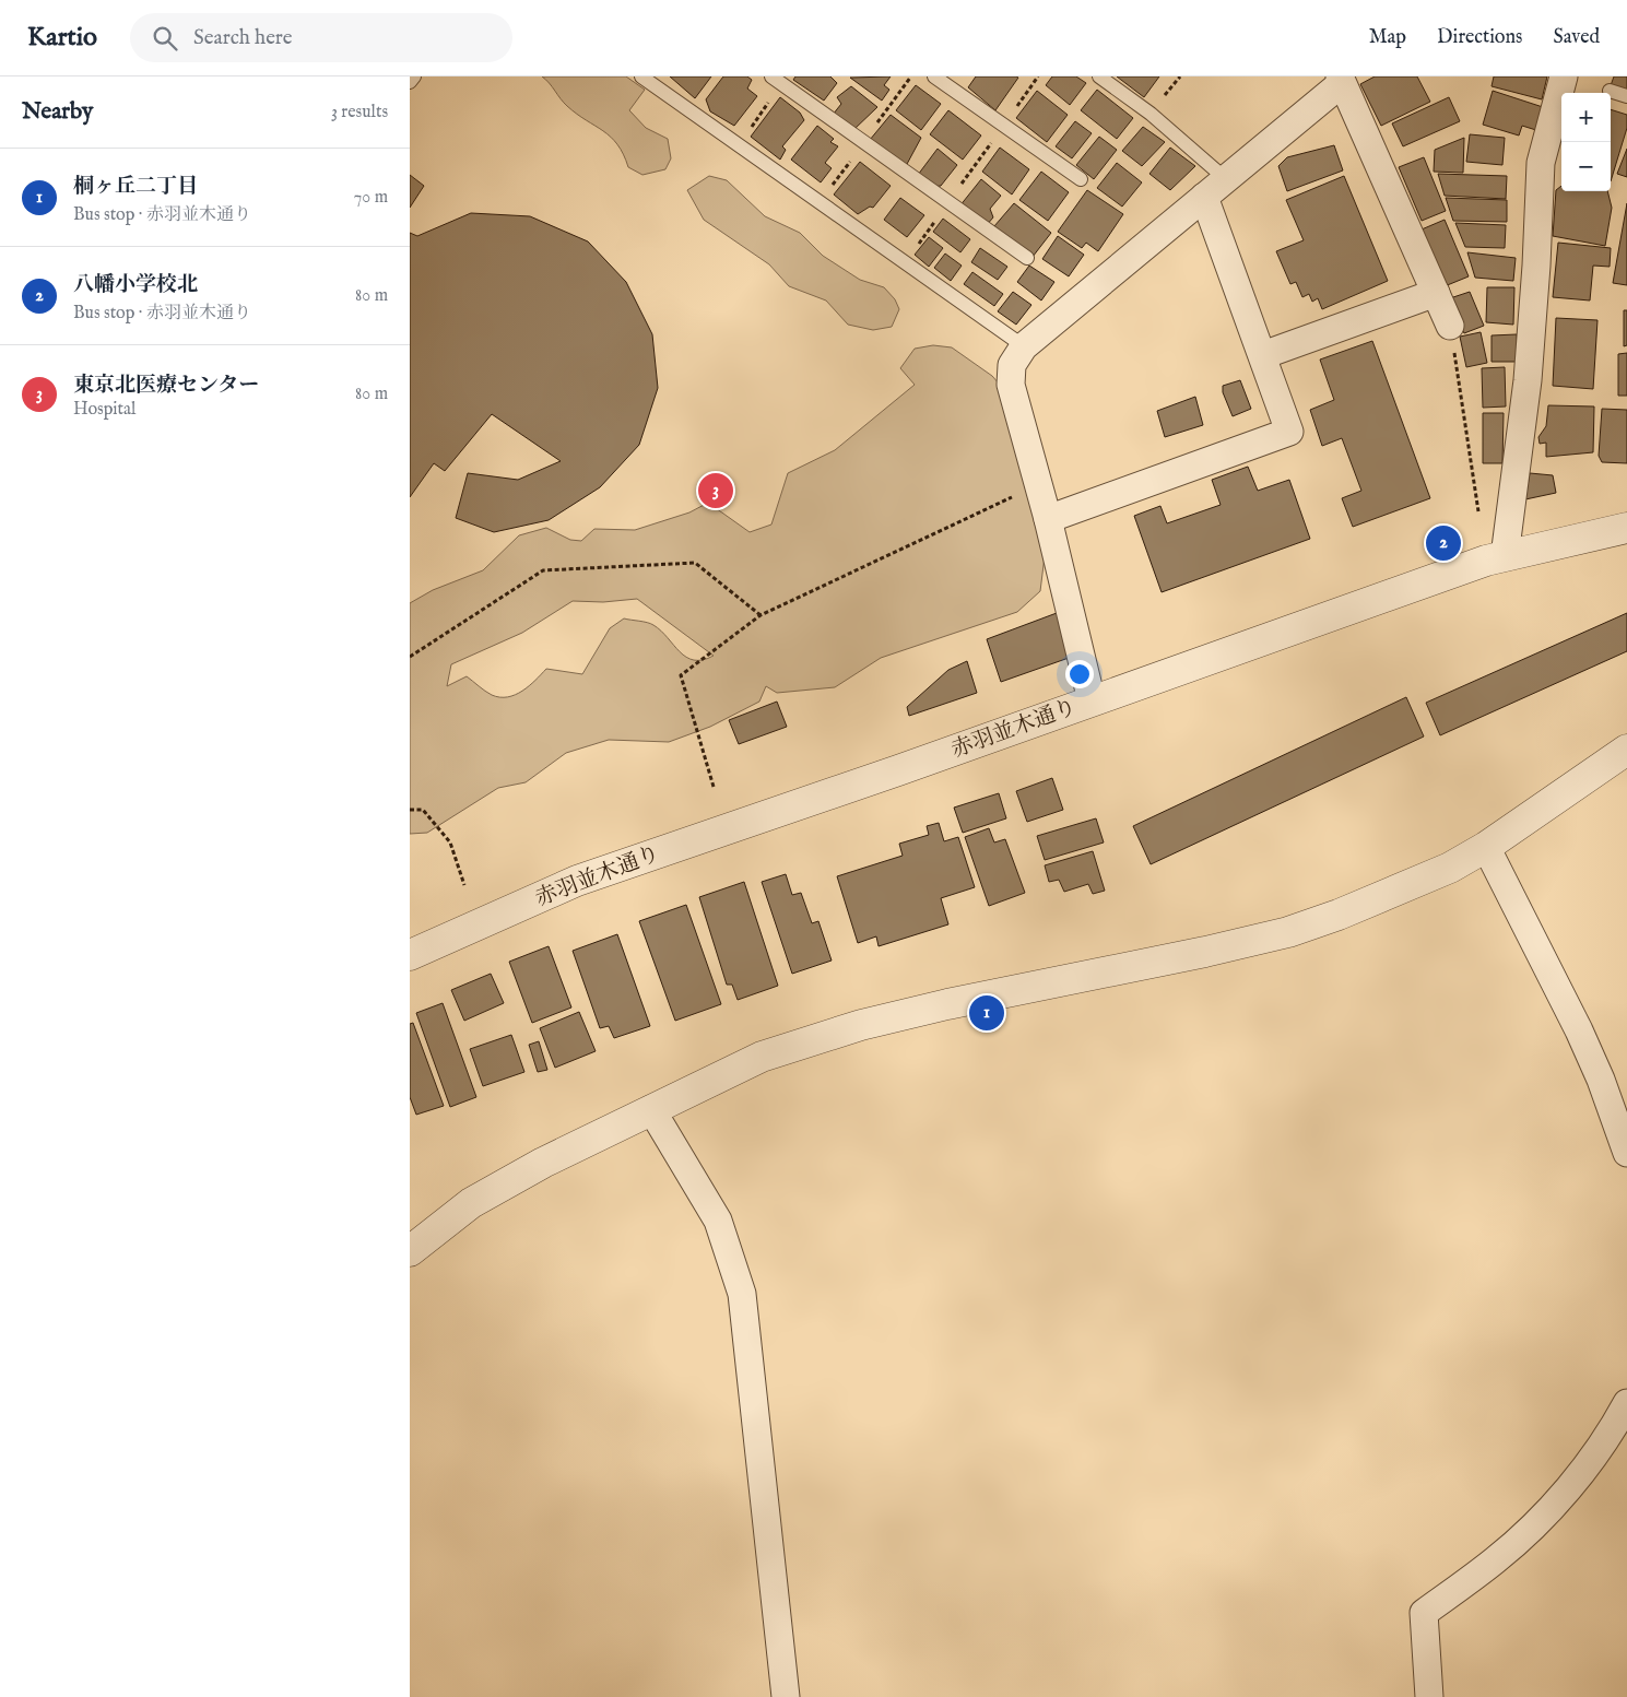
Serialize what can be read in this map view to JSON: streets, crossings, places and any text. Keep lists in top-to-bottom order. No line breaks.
{"streets":{"street":["赤羽並木通り"]},"page":{"header":"Kartio","search":"Search here","nav":["Map","Directions","Saved"],"heading":["Nearby","3 results"],"map_buttons":["+","−"],"list":[{"mark":"1","name":"桐ヶ丘二丁目","note":"Bus stop · 赤羽並木通り","value":"70 m"},{"mark":"2","name":"八幡小学校北","note":"Bus stop · 赤羽並木通り","value":"80 m"},{"mark":"3","name":"東京北医療センター","note":"Hospital","value":"80 m"}],"pins":["3","2","1"]}}
